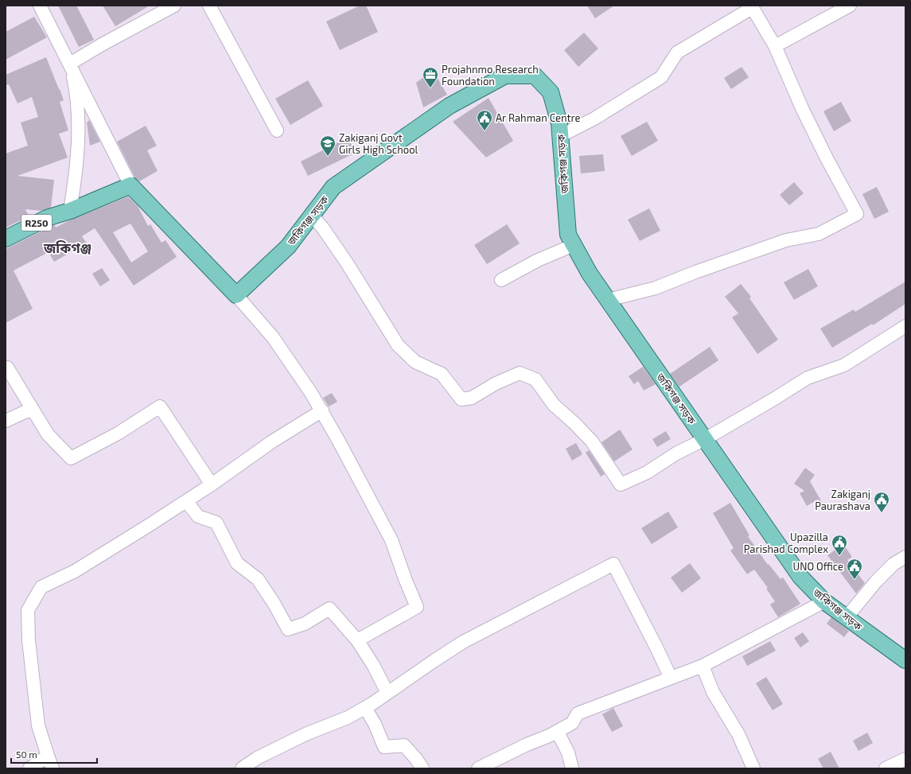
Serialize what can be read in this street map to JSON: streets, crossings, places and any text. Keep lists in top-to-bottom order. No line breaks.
{"streets":{"main road":["জকিগঞ্জ সড়ক","R250"]},"districts":["জকিগঞ্জ"],"places":{"office":["Projahnmo Research Foundation"],"public building":["Ar Rahman Centre","Zakiganj Paurashava","Upazilla Parishad Complex","UNO Office"],"school or university":["Zakiganj Govt Girls High School"]},"scale_bar":"50 m"}
